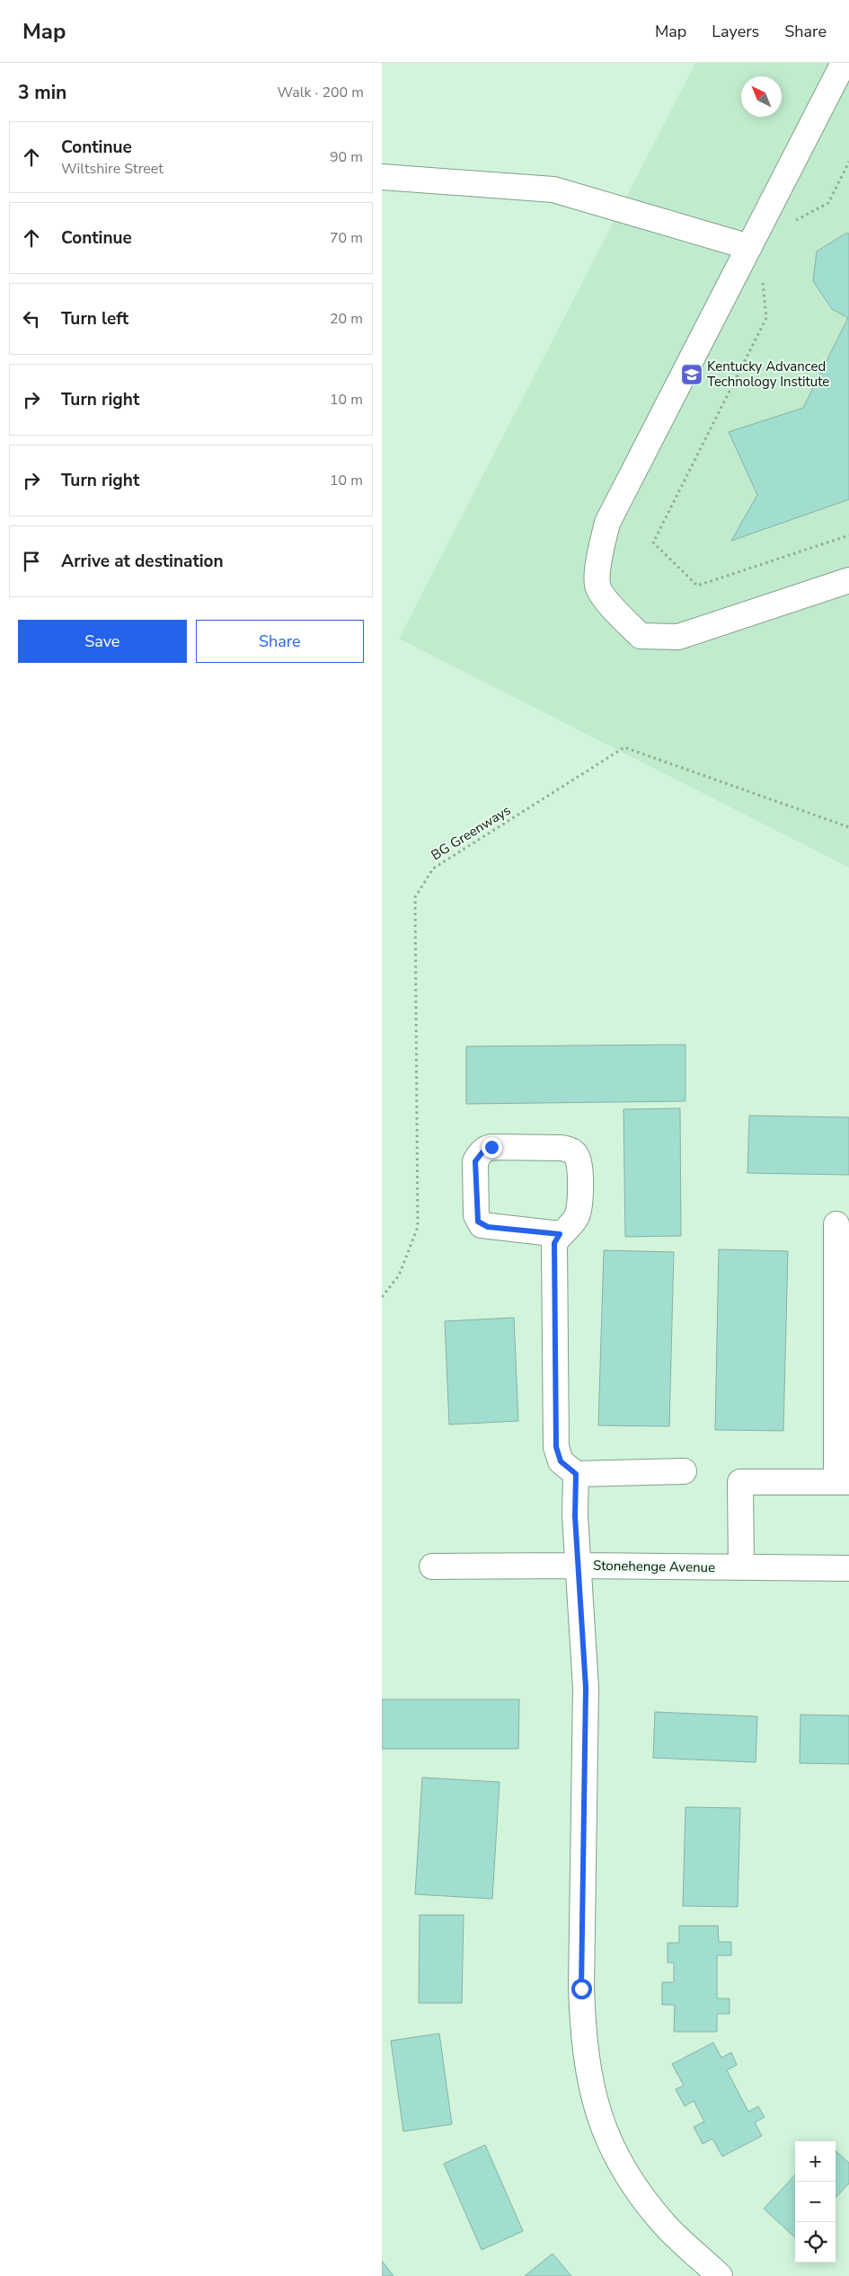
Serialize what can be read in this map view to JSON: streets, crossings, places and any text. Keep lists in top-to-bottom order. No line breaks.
{"streets":{"street":["Stonehenge Avenue"],"path":["BG Greenways"]},"places":{"school or university":["Kentucky Advanced Technology Institute"]},"north":"top left","page":{"header":"Map","nav":["Map","Layers","Share"],"heading":["3 min","Walk · 200 m"],"list":[["Continue","Wiltshire Street","90 m"],["Continue","70 m"],["Turn left","20 m"],["Turn right","10 m"],["Turn right","10 m"],"Arrive at destination"],"buttons":["Save","Share"],"map_buttons":["+","−"]}}
